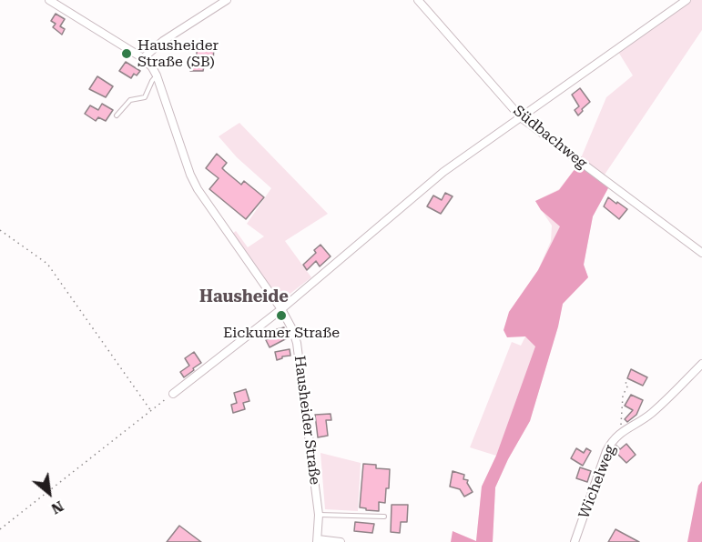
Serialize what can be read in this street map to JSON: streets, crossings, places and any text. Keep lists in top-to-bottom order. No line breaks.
{"streets":{"street":["Südbachweg","Hausheider Straße","Wichelweg"]},"districts":["Hausheide"],"places":["Hausheider Straße (SB)","Eickumer Straße"],"north":"bottom right"}
